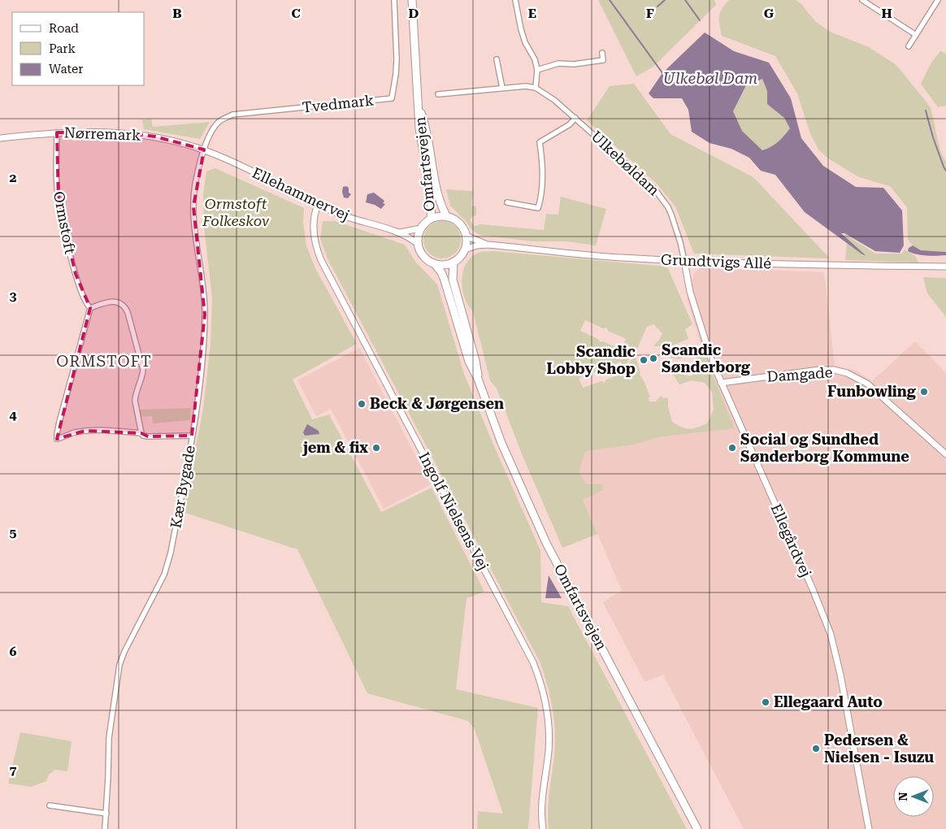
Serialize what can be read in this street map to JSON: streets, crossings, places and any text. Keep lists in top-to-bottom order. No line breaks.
{"streets":{"main road":["Omfartsvejen"],"street":["Tvedmark","Nørremark","Ulkebøldam","Ellehammervej","Ormstoft","Grundtvigs Allé","Damgade","Kær Bygade","Ingolf Nielsens Vej","Ellegårdvej"]},"crossings":[["Tvedmark","Nørremark"],["Tvedmark","Ellehammervej"],["Tvedmark","Kær Bygade"],["Nørremark","Ellehammervej"],["Nørremark","Ormstoft"],["Nørremark","Kær Bygade"],["Ulkebøldam","Grundtvigs Allé"],["Ulkebøldam","Ellegårdvej"],["Omfartsvejen","Ellehammervej"],["Omfartsvejen","Grundtvigs Allé"],["Ellehammervej","Grundtvigs Allé"],["Ellehammervej","Kær Bygade"],["Ellehammervej","Ingolf Nielsens Vej"],["Grundtvigs Allé","Ellegårdvej"],["Damgade","Ellegårdvej"]],"districts":["ORMSTOFT"],"water":["Ulkebøl Dam"],"parks":["Ormstoft Folkeskov"],"places":["Scandic Sønderborg","Scandic Lobby Shop","Funbowling","Beck & Jørgensen","jem & fix","Social og Sundhed Sønderborg Kommune","Ellegaard Auto","Pedersen & Nielsen - Isuzu"],"legend":["Road","Park","Water"],"north":"left","grid":{"columns":["B","C","D","E","F","G","H"],"rows":["2","3","4","5","6","7"]}}
